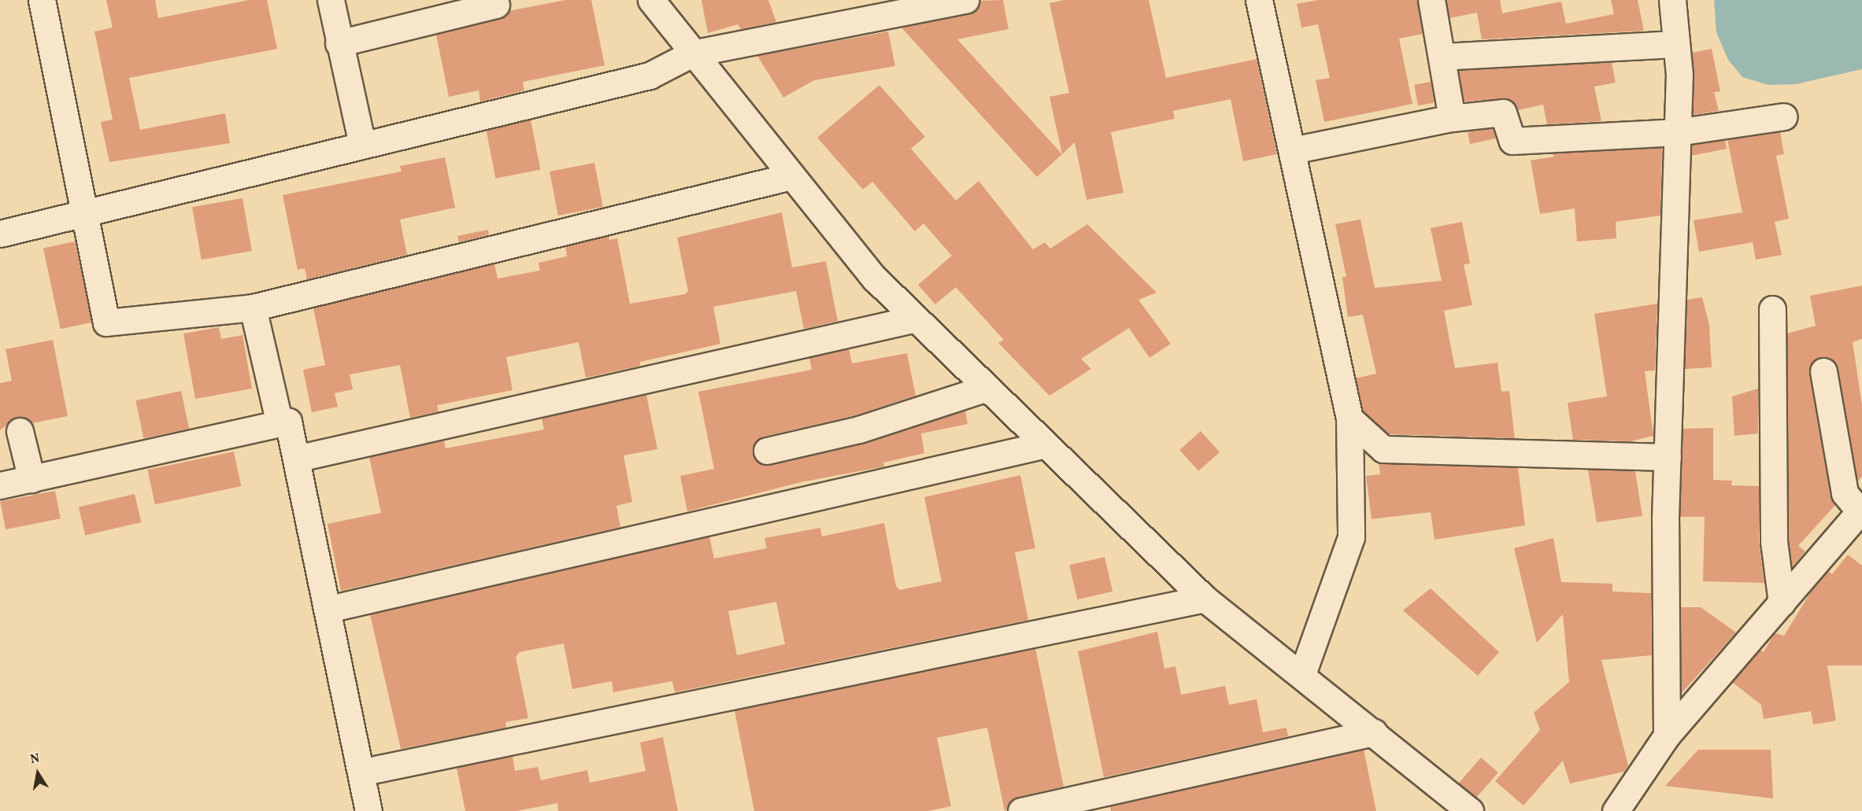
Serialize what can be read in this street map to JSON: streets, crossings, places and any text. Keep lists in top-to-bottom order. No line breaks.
{"north":"top"}
